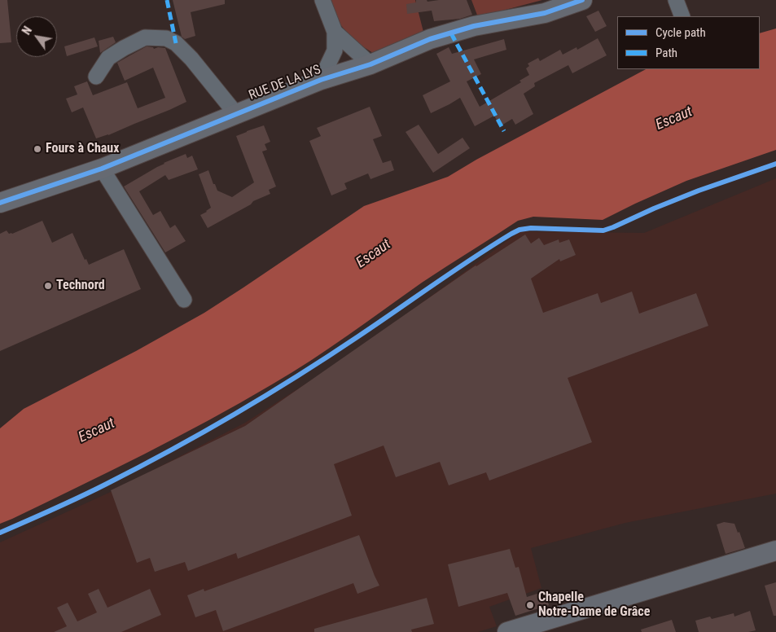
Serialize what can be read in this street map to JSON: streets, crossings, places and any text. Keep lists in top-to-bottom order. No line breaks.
{"streets":{"main road":["RUE DE LA LYS"]},"water":["Escaut"],"places":["Fours à Chaux","Technord","Chapelle Notre-Dame de Grâce"],"legend":["Cycle path","Path"],"north":"top left"}
